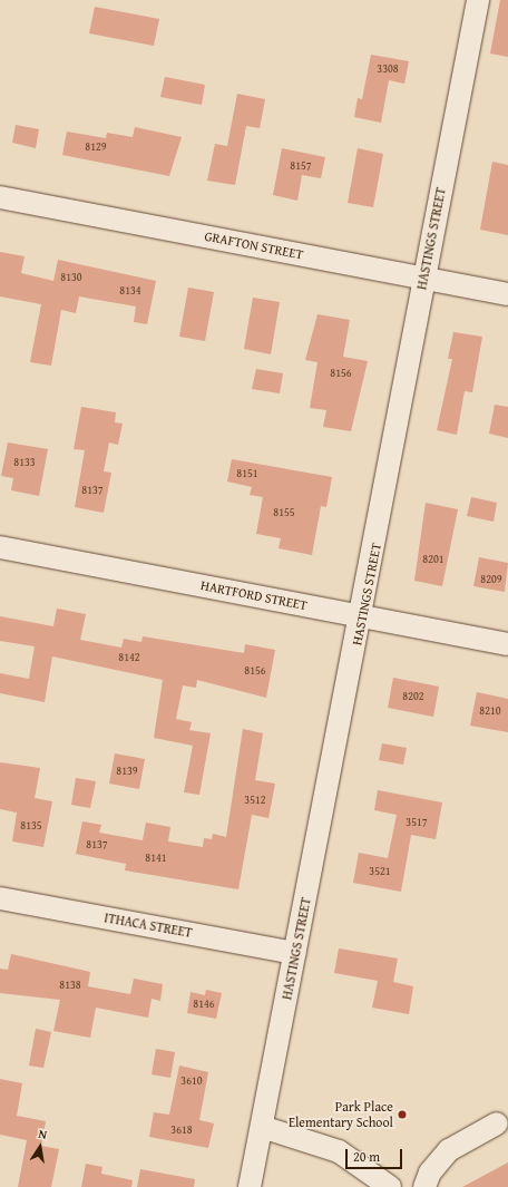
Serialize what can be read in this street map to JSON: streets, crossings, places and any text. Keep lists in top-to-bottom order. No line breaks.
{"streets":{"street":["HASTINGS STREET","GRAFTON STREET","HARTFORD STREET","ITHACA STREET"]},"crossings":[["HASTINGS STREET","GRAFTON STREET"],["HASTINGS STREET","HARTFORD STREET"],["HASTINGS STREET","ITHACA STREET"]],"places":["Park Place Elementary School"],"house_numbers":["3308","8129","8157","8130","8134","8156","8133","8151","8137","8155","8201","8209","8142","8156","8202","8210","8139","3512","3517","8135","8137","8141","3521","8138","8146","3610","3618"],"scale_bar":"20 m","north":"top"}
